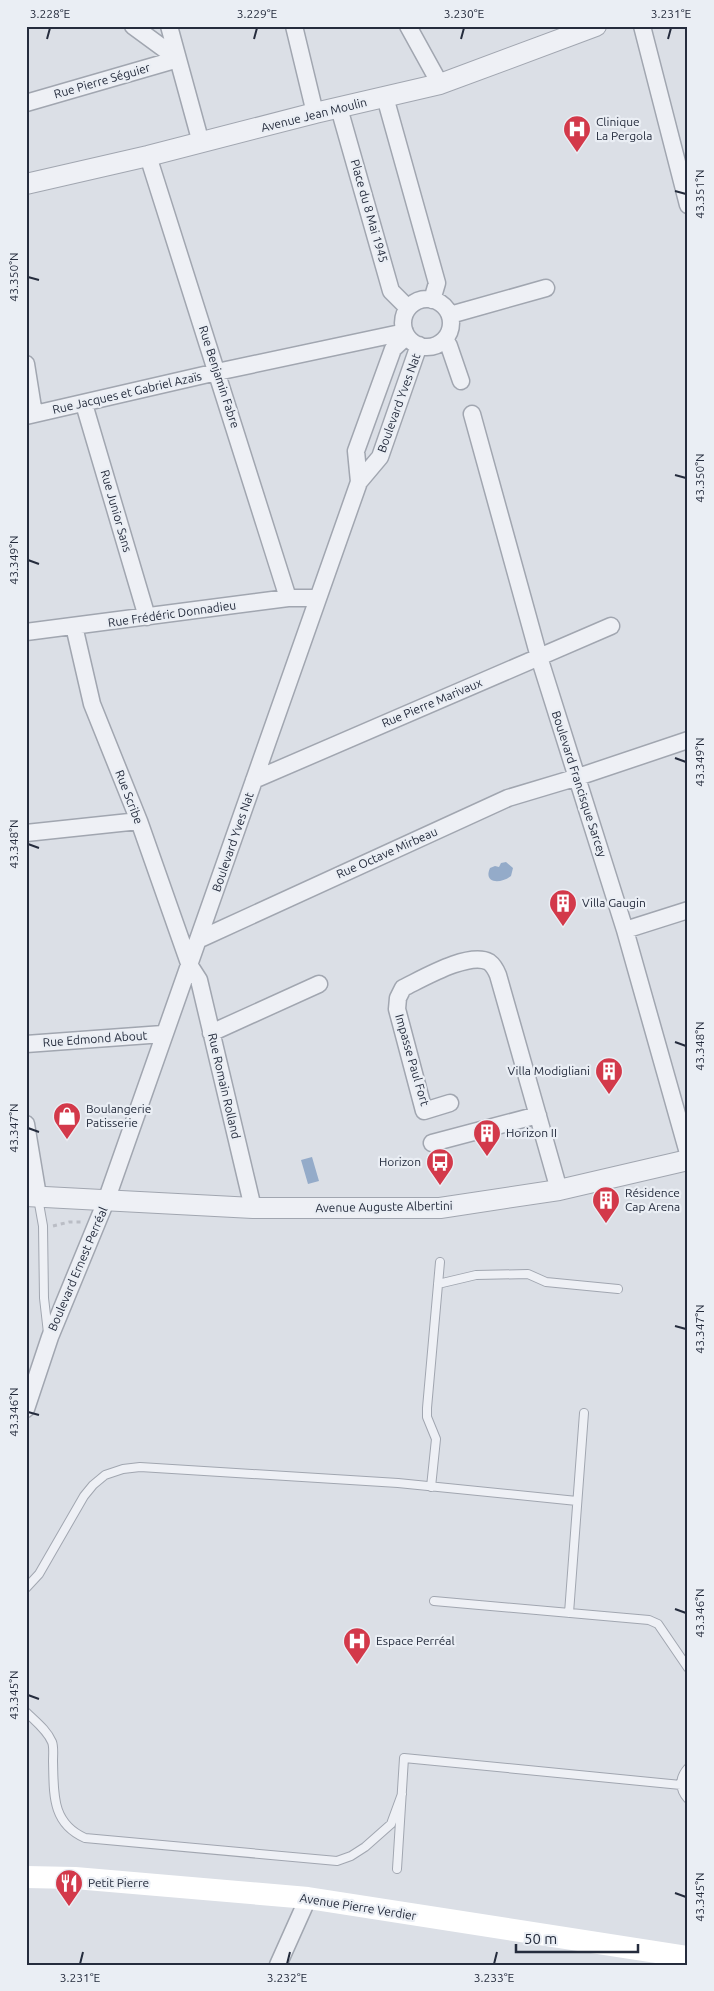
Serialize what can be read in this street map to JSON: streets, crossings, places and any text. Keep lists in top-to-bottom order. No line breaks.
{"streets":{"main road":["Avenue Pierre Verdier"],"street":["Rue Pierre Séguier","Avenue Jean Moulin","Place du 8 Mai 1945","Rue Benjamin Fabre","Rue Jacques et Gabriel Azaïs","Boulevard Yves Nat","Rue Junior Sans","Rue Frédéric Donnadieu","Rue Pierre Marivaux","Boulevard Francisque Sarcey","Rue Scribe","Rue Octave Mirbeau","Rue Edmond About","Impasse Paul Fort","Rue Romain Rolland","Avenue Auguste Albertini","Boulevard Ernest Perréal"]},"crossings":[["Avenue Jean Moulin","Place du 8 Mai 1945"],["Avenue Jean Moulin","Rue Benjamin Fabre"],["Place du 8 Mai 1945","Rue Jacques et Gabriel Azaïs"],["Place du 8 Mai 1945","Boulevard Yves Nat"],["Rue Benjamin Fabre","Rue Jacques et Gabriel Azaïs"],["Rue Benjamin Fabre","Rue Frédéric Donnadieu"],["Rue Jacques et Gabriel Azaïs","Boulevard Yves Nat"],["Rue Jacques et Gabriel Azaïs","Rue Junior Sans"],["Boulevard Yves Nat","Rue Frédéric Donnadieu"],["Boulevard Yves Nat","Rue Pierre Marivaux"],["Boulevard Yves Nat","Rue Scribe"],["Boulevard Yves Nat","Rue Octave Mirbeau"],["Boulevard Yves Nat","Rue Edmond About"],["Boulevard Yves Nat","Rue Romain Rolland"],["Boulevard Yves Nat","Avenue Auguste Albertini"],["Boulevard Yves Nat","Boulevard Ernest Perréal"],["Rue Junior Sans","Rue Frédéric Donnadieu"],["Rue Frédéric Donnadieu","Rue Scribe"],["Rue Pierre Marivaux","Boulevard Francisque Sarcey"],["Boulevard Francisque Sarcey","Rue Octave Mirbeau"],["Rue Scribe","Rue Romain Rolland"],["Impasse Paul Fort","Avenue Auguste Albertini"],["Rue Romain Rolland","Avenue Auguste Albertini"],["Avenue Auguste Albertini","Boulevard Ernest Perréal"]],"places":{"hospital":["Clinique La Pergola","Espace Perréal"],"building":["Villa Gaugin","Villa Modigliani","Horizon II","Résidence Cap Arena"],"shop":["Boulangerie Patisserie"],"bus stop":["Horizon"],"restaurant":["Petit Pierre"]},"scale_bar":"50 m","coordinates":["3.228°E","3.229°E","3.230°E","3.231°E","43.351°N","43.350°N","43.349°N","43.348°N","43.347°N","43.346°N","43.345°N","3.232°E","3.233°E"]}
